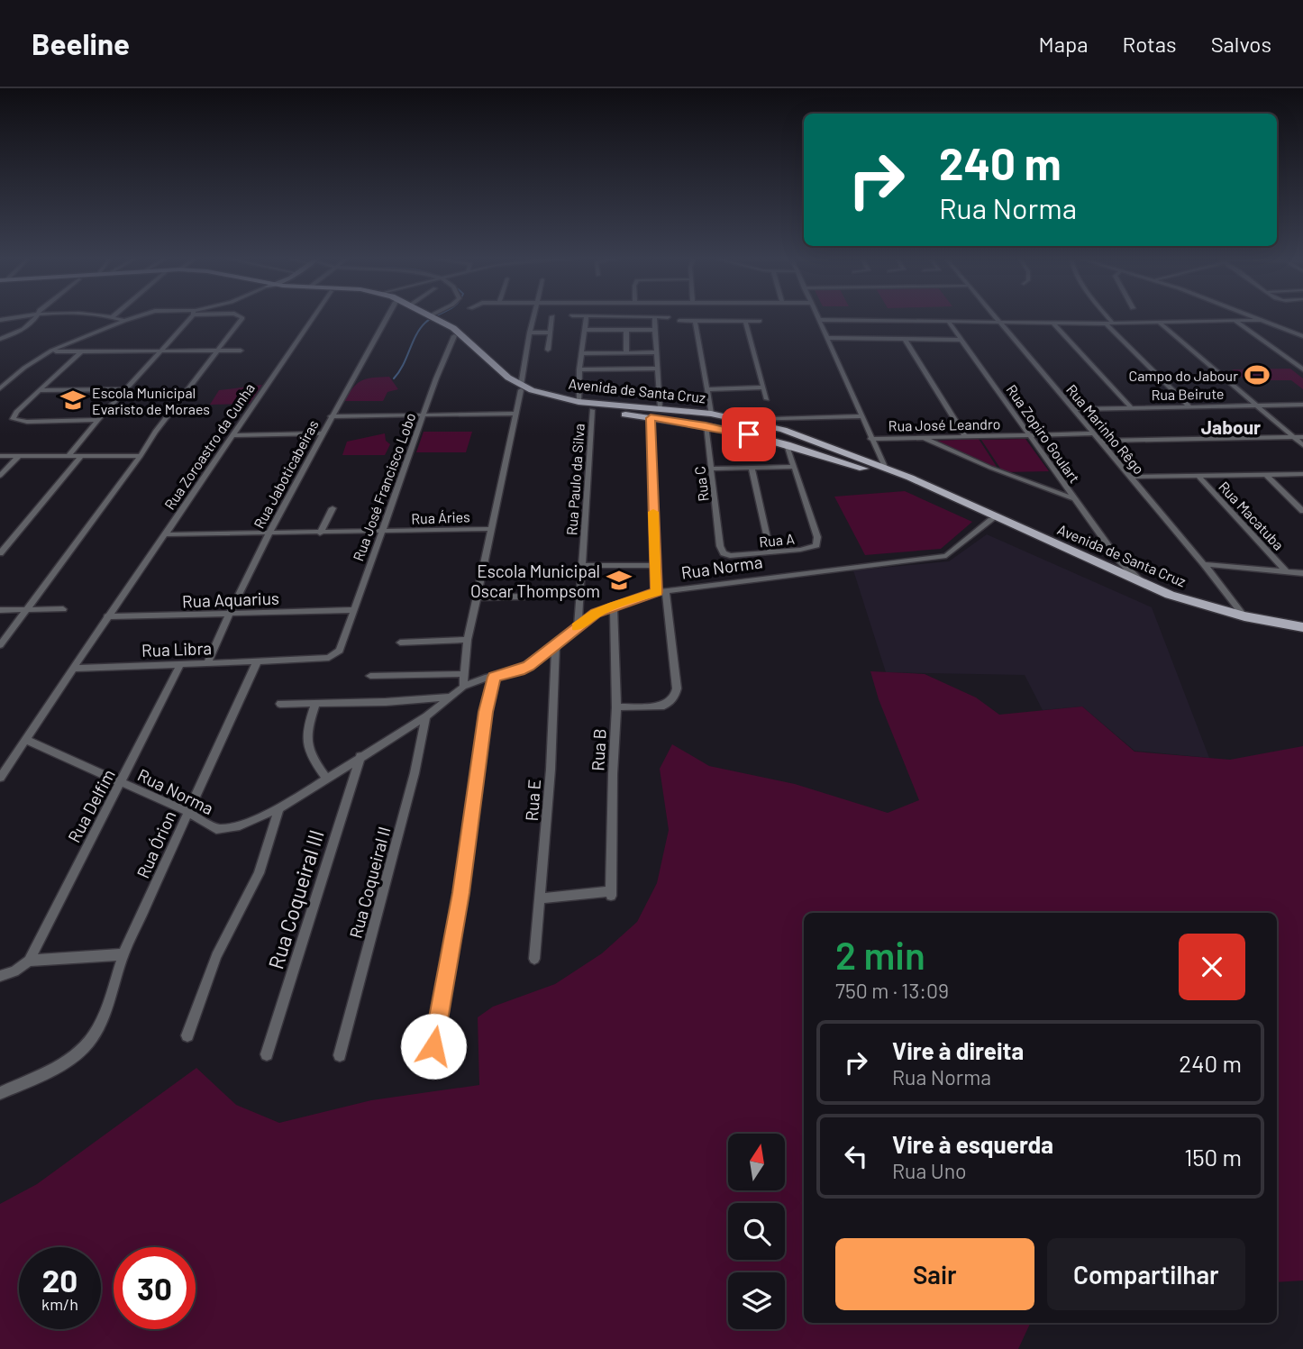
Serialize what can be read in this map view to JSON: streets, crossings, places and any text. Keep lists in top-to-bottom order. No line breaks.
{"streets":{"main road":["Avenida de Santa Cruz"],"street":["Rua Beirute","Rua José Leandro","Rua Marinho Rêgo","Rua Zopiro Goulart","Rua Zoroastro da Cunha","Rua Jaboticabeiras","Rua Paulo da Silva","Rua C","Rua José Francisco Lobo","Rua Macatuba","Rua Áries","Rua A","Rua Norma","Rua Aquarius","Rua Libra","Rua B","Rua E","Rua Delfim","Rua Órion","Rua Coqueiral II","Rua Coqueiral III"]},"crossings":[["Avenida de Santa Cruz","Rua Marinho Rêgo"],["Avenida de Santa Cruz","Rua Zopiro Goulart"],["Avenida de Santa Cruz","Rua Paulo da Silva"],["Avenida de Santa Cruz","Rua C"],["Avenida de Santa Cruz","Rua José Francisco Lobo"],["Avenida de Santa Cruz","Rua A"],["Avenida de Santa Cruz","Rua Norma"],["Rua Beirute","Rua Marinho Rêgo"],["Rua José Leandro","Rua Marinho Rêgo"],["Rua José Leandro","Rua Zopiro Goulart"],["Rua Zoroastro da Cunha","Rua Áries"],["Rua Zoroastro da Cunha","Rua Aquarius"],["Rua Jaboticabeiras","Rua Áries"],["Rua Jaboticabeiras","Rua Aquarius"],["Rua Jaboticabeiras","Rua Libra"],["Rua Paulo da Silva","Rua Norma"],["Rua C","Rua A"],["Rua José Francisco Lobo","Rua Áries"],["Rua José Francisco Lobo","Rua Aquarius"],["Rua José Francisco Lobo","Rua Libra"],["Rua Norma","Rua B"],["Rua Norma","Rua E"],["Rua Norma","Rua Delfim"],["Rua Norma","Rua Órion"],["Rua Norma","Rua Coqueiral II"],["Rua Norma","Rua Coqueiral III"],["Rua Libra","Rua Delfim"],["Rua Libra","Rua Órion"],["Rua B","Rua E"]],"districts":["Jabour"],"places":{"sports":["Campo do Jabour"],"school or university":["Escola Municipal Evaristo de Moraes","Escola Municipal Oscar Thompsom"]},"north":"top","page":{"header":"Beeline","nav":["Mapa","Rotas","Salvos"],"turn":["240 m","Rua Norma"],"heading":["2 min","750 m · 13:09"],"list":[{"name":"Vire à direita","note":"Rua Norma","value":"240 m"},{"name":"Vire à esquerda","note":"Rua Uno","value":"150 m"}],"buttons":["Sair","Compartilhar"],"speed":"20 km/h","limit":"30"}}
